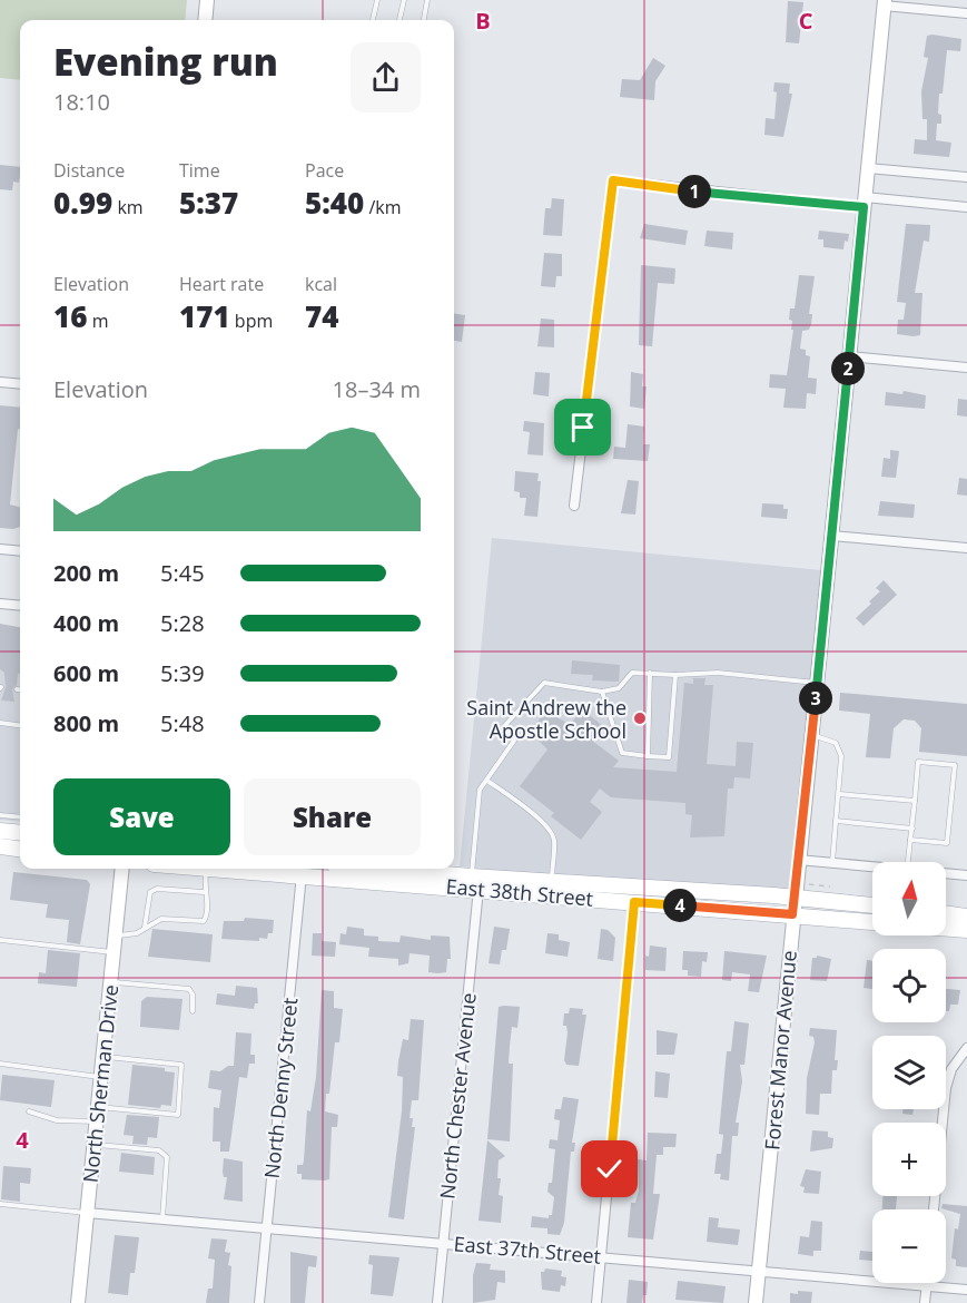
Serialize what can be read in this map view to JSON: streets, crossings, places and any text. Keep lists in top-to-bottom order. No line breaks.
{"streets":{"main road":["East 38th Street"],"street":["Forest Manor Avenue","North Sherman Drive","North Denny Street","North Chester Avenue","East 37th Street"]},"crossings":[["East 38th Street","Forest Manor Avenue"],["East 38th Street","North Denny Street"],["East 38th Street","North Chester Avenue"],["Forest Manor Avenue","East 37th Street"],["North Sherman Drive","East 37th Street"],["North Denny Street","East 37th Street"],["North Chester Avenue","East 37th Street"]],"places":["Saint Andrew the Apostle School"],"north":"top","page":{"heading":["Evening run","18:10"],"stats":[["Distance","0.99 km"],["Time","5:37"],["Pace","5:40 /km"],["Elevation","16 m"],["Heart rate","171 bpm"],["kcal","74"]],"pins":["1","2","3","4"],"chart":["Elevation","18–34 m"],"list":[{"name":"200 m","note":"5:45"},{"name":"400 m","note":"5:28"},{"name":"600 m","note":"5:39"},{"name":"800 m","note":"5:48"}],"buttons":["Save","Share"],"map_buttons":["+","−"]},"grid":{"columns":["B","C"],"rows":["4"]}}
